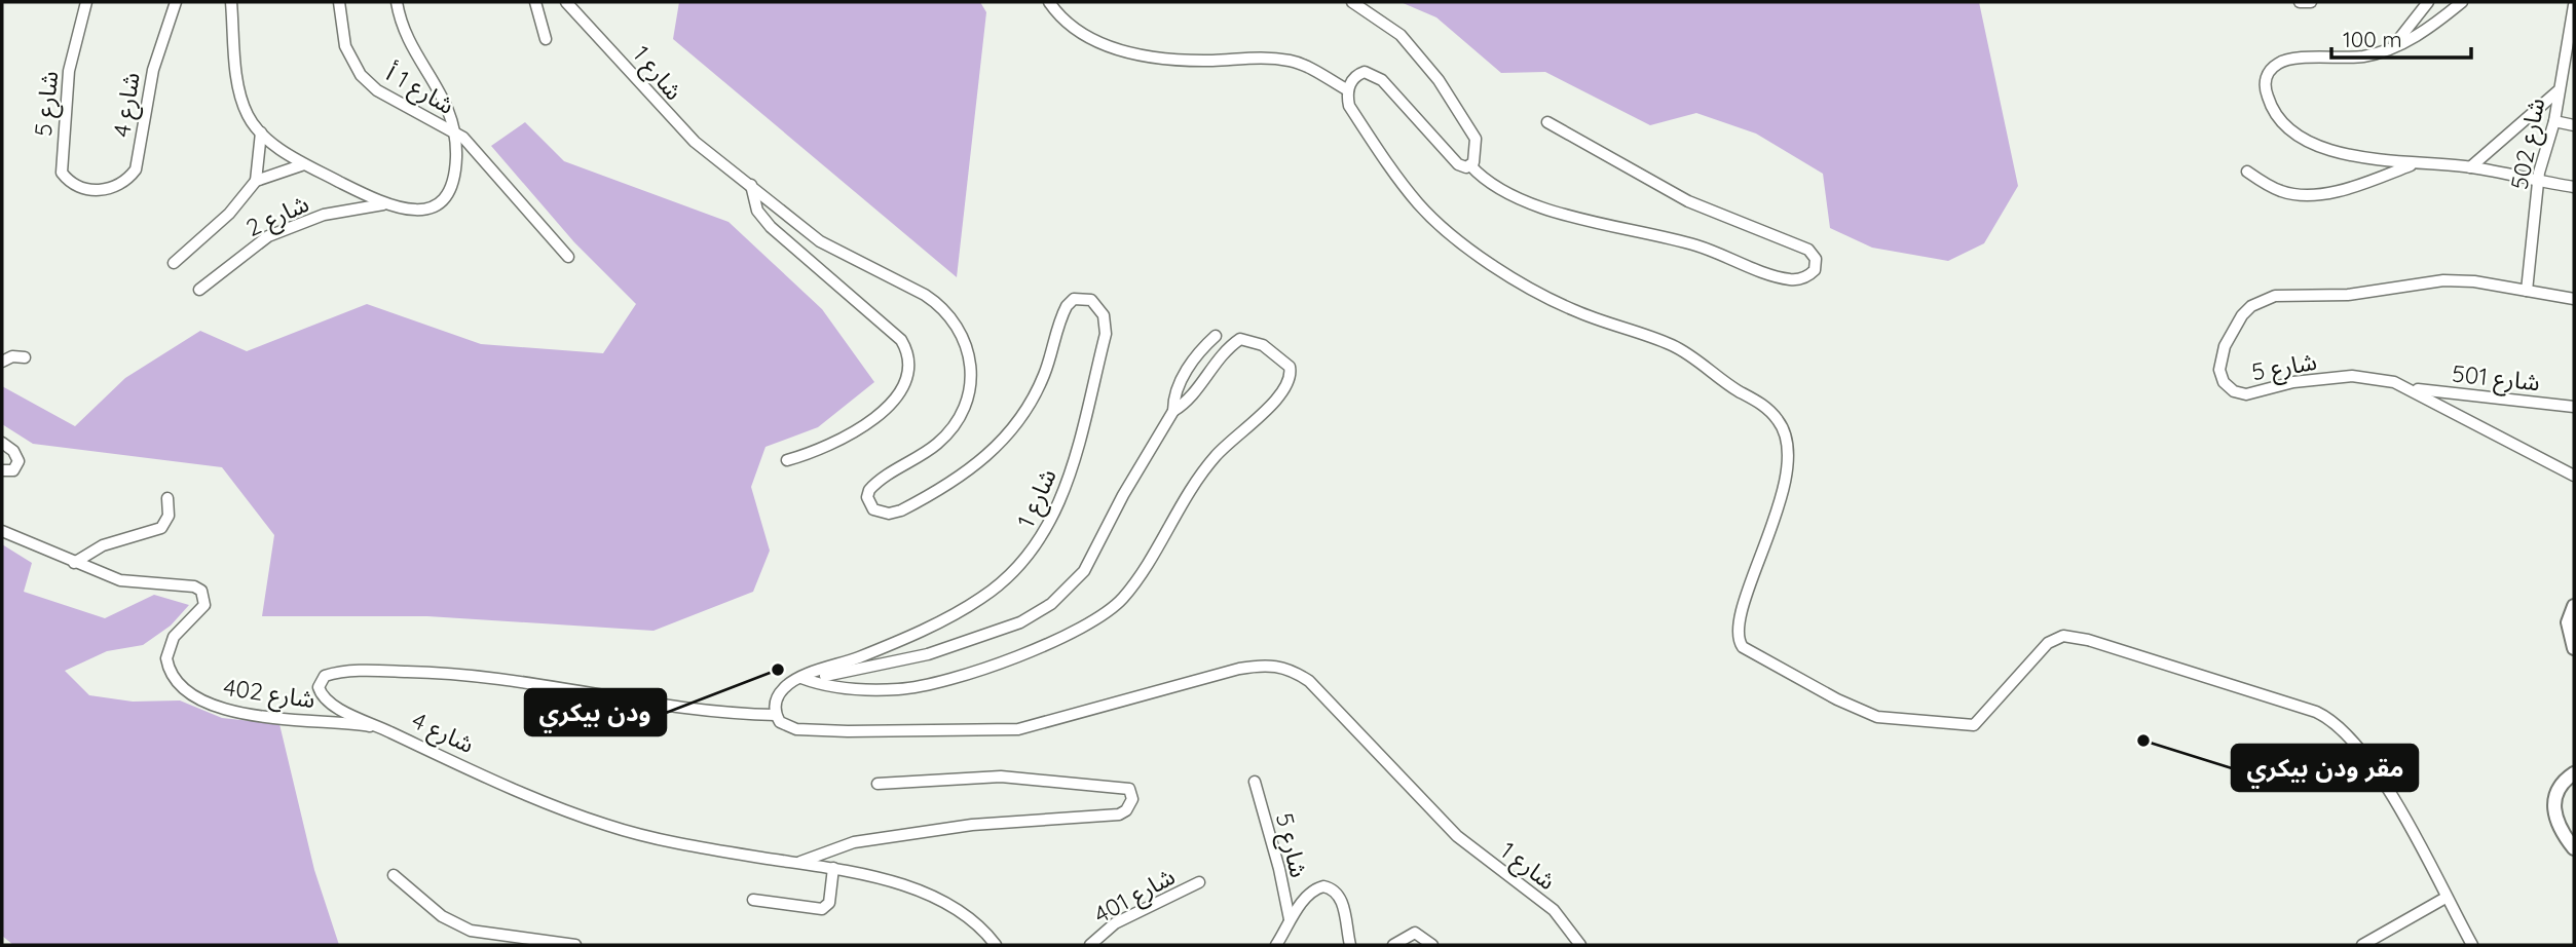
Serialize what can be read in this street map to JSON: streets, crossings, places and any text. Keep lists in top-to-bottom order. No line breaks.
{"streets":{"street":["شارع 1","شارع 1 أ","شارع 5","شارع 4","شارع 502","شارع 2","شارع 501","شارع 402","شارع 401"]},"crossings":[["شارع 1","شارع 4"],["شارع 5","شارع 4"],["شارع 5","شارع 502"],["شارع 5","شارع 501"],["شارع 4","شارع 402"]],"places":["ودن بيكري","مقر ودن بيكري"],"scale_bar":"100 m"}
